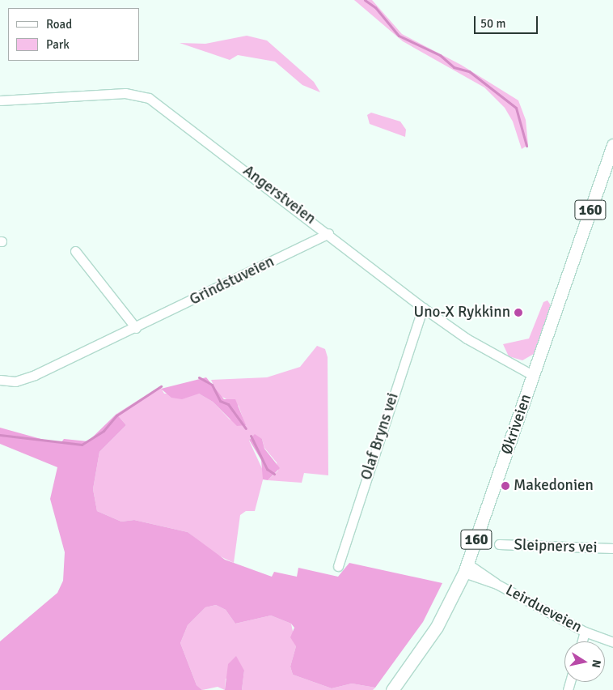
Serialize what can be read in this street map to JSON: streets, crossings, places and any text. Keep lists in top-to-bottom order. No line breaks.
{"streets":{"main road":["160","Økriveien"],"street":["Angerstveien","Grindstuveien","Olaf Bryns vei","Sleipners vei","Leirdueveien"]},"crossings":[["Angerstveien","Grindstuveien"],["Angerstveien","Økriveien"],["Angerstveien","Olaf Bryns vei"],["Økriveien","Leirdueveien"]],"places":["Uno-X Rykkinn","Makedonien"],"legend":["Road","Park"],"scale_bar":"50 m","north":"right"}
